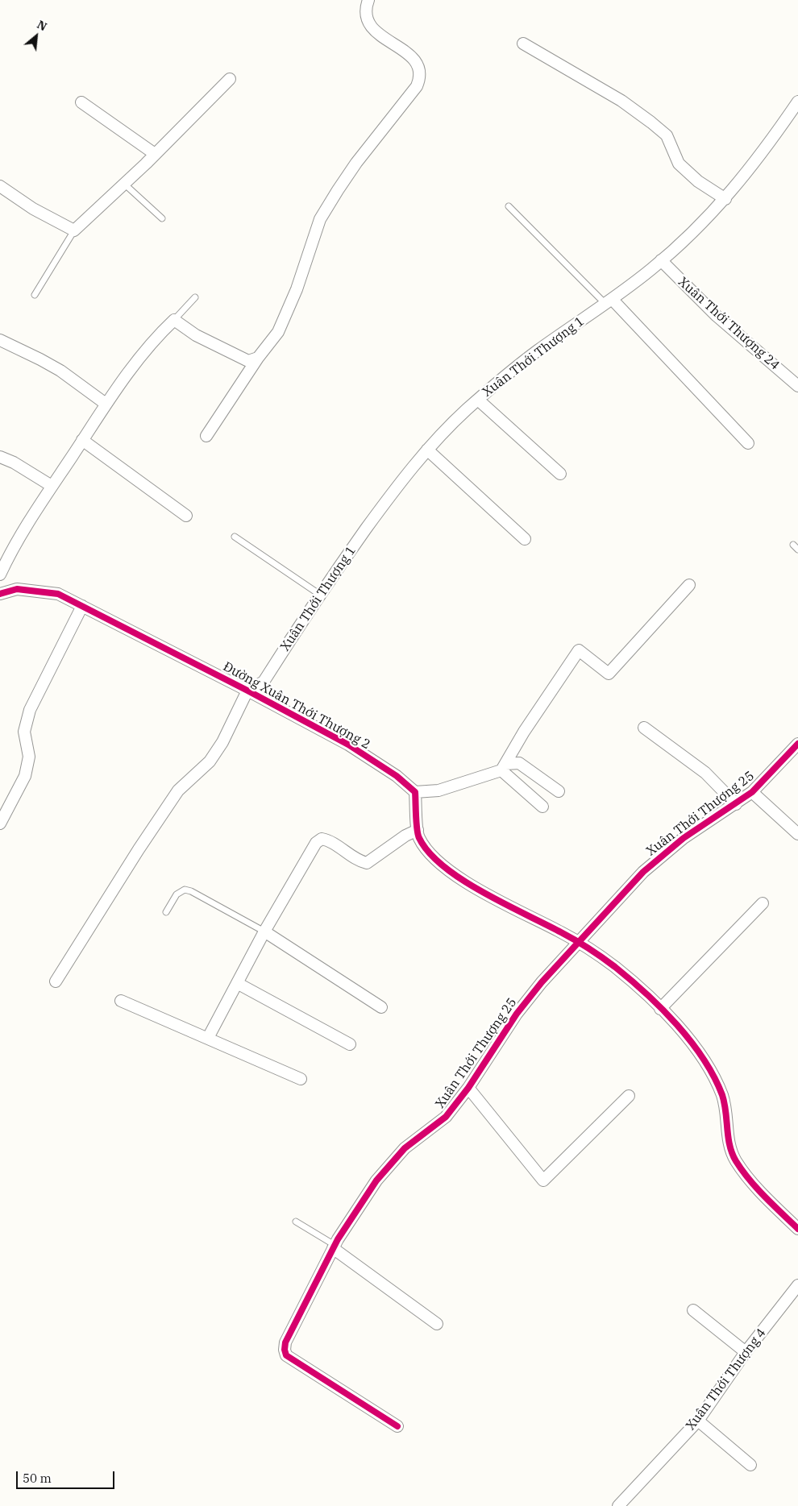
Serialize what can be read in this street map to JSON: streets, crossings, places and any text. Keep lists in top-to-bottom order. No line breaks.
{"streets":{"street":["Xuân Thới Thượng 24","Xuân Thới Thượng 1","Đường Xuân Thới Thượng 2","Xuân Thới Thượng 25","Xuân Thới Thượng 4"]},"crossings":[["Xuân Thới Thượng 24","Xuân Thới Thượng 1"],["Xuân Thới Thượng 1","Đường Xuân Thới Thượng 2"]],"scale_bar":"50 m","north":"top right"}
